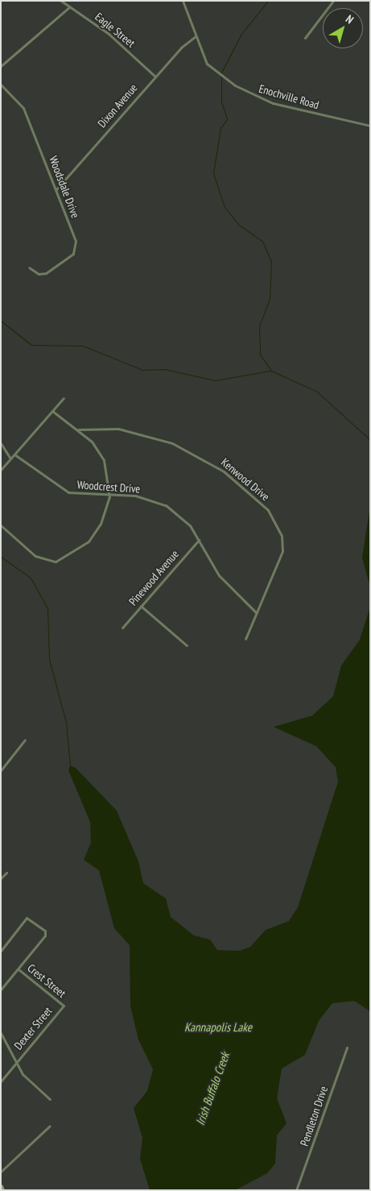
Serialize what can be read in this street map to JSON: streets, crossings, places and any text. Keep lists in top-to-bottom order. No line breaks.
{"streets":{"street":["Eagle Street","Enochville Road","Dixon Avenue","Woodsdale Drive","Kenwood Drive","Woodcrest Drive","Pinewood Avenue","Crest Street","Dexter Street","Pendleton Drive"]},"crossings":[["Eagle Street","Dixon Avenue"],["Enochville Road","Dixon Avenue"],["Dixon Avenue","Woodsdale Drive"],["Kenwood Drive","Woodcrest Drive"],["Woodcrest Drive","Pinewood Avenue"],["Crest Street","Dexter Street"]],"water":["Kannapolis Lake","Irish Buffalo Creek"],"north":"top right"}
